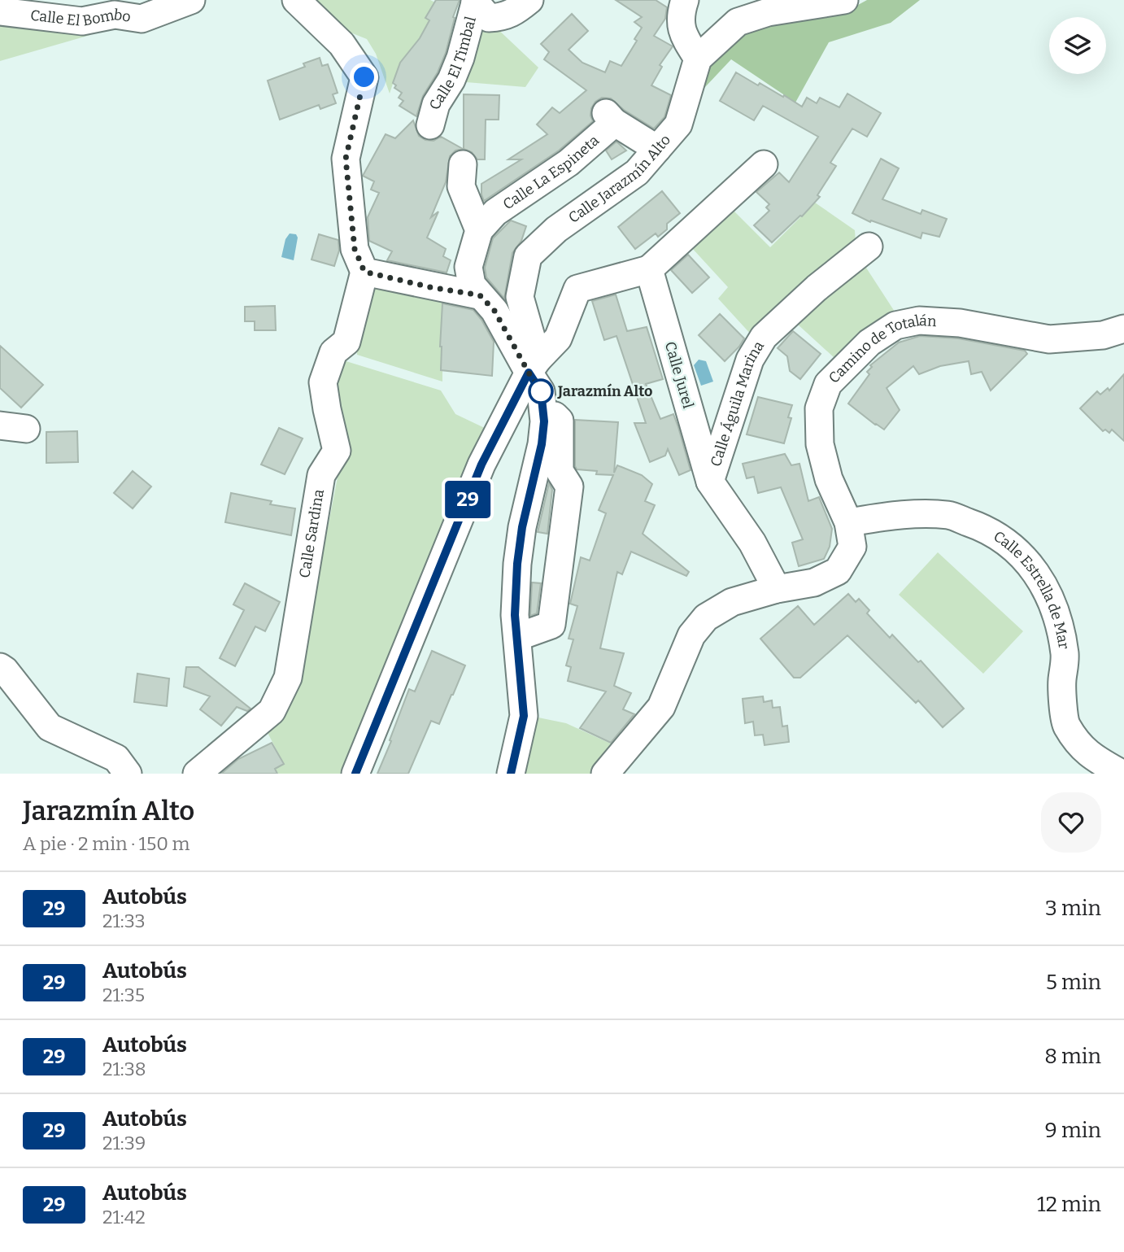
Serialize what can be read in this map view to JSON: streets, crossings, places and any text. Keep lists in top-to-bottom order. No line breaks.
{"streets":{"street":["Calle El Bombo","Calle El Timbal","Calle La Espineta","Calle Jarazmín Alto","Camino de Totalán","Calle Jurel","Calle Águila Marina","Calle Sardina","Calle Estrella de Mar"]},"crossings":[["Calle La Espineta","Calle Jarazmín Alto"],["Camino de Totalán","Calle Águila Marina"],["Camino de Totalán","Calle Estrella de Mar"],["Calle Jurel","Calle Águila Marina"]],"places":["Jarazmín Alto"],"lines":["bus line 29"],"page":{"on_map":"29","heading":["Jarazmín Alto","A pie · 2 min · 150 m"],"list":[{"mark":"29","name":"Autobús","note":"21:33","value":"3 min"},{"mark":"29","name":"Autobús","note":"21:35","value":"5 min"},{"mark":"29","name":"Autobús","note":"21:38","value":"8 min"},{"mark":"29","name":"Autobús","note":"21:39","value":"9 min"},{"mark":"29","name":"Autobús","note":"21:42","value":"12 min"}]}}
